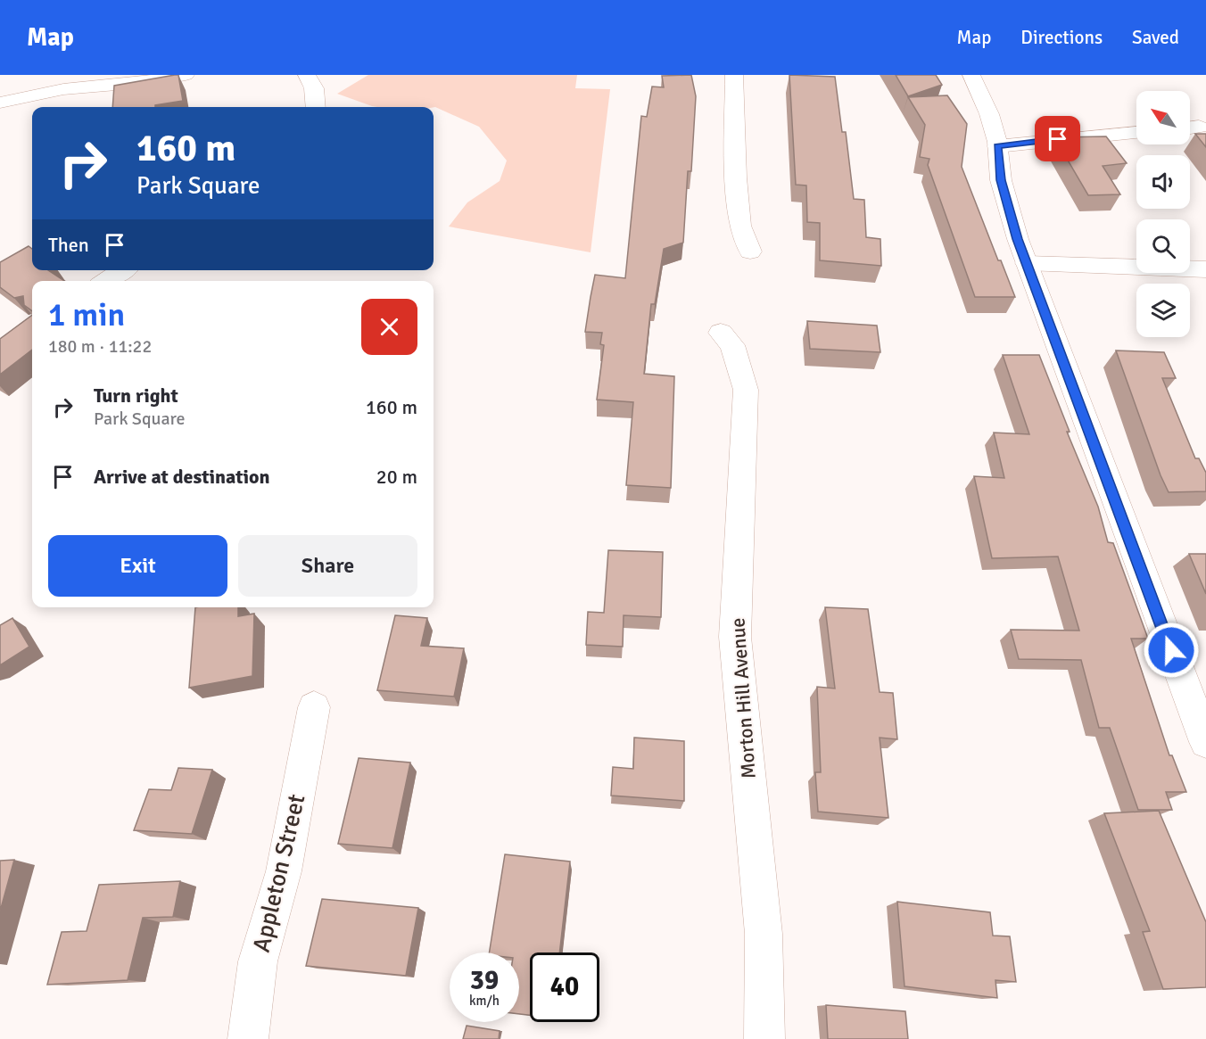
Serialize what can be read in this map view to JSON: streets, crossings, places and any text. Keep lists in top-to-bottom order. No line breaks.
{"streets":{"street":["Morton Hill Avenue","Appleton Street"]},"north":"top left","page":{"header":"Map","nav":["Map","Directions","Saved"],"turn":["160 m","Park Square"],"then":"Then","heading":["1 min","180 m · 11:22"],"list":[{"name":"Turn right","note":"Park Square","value":"160 m"},{"name":"Arrive at destination","value":"20 m"}],"buttons":["Exit","Share"],"speed":"39 km/h","limit":"40"}}
